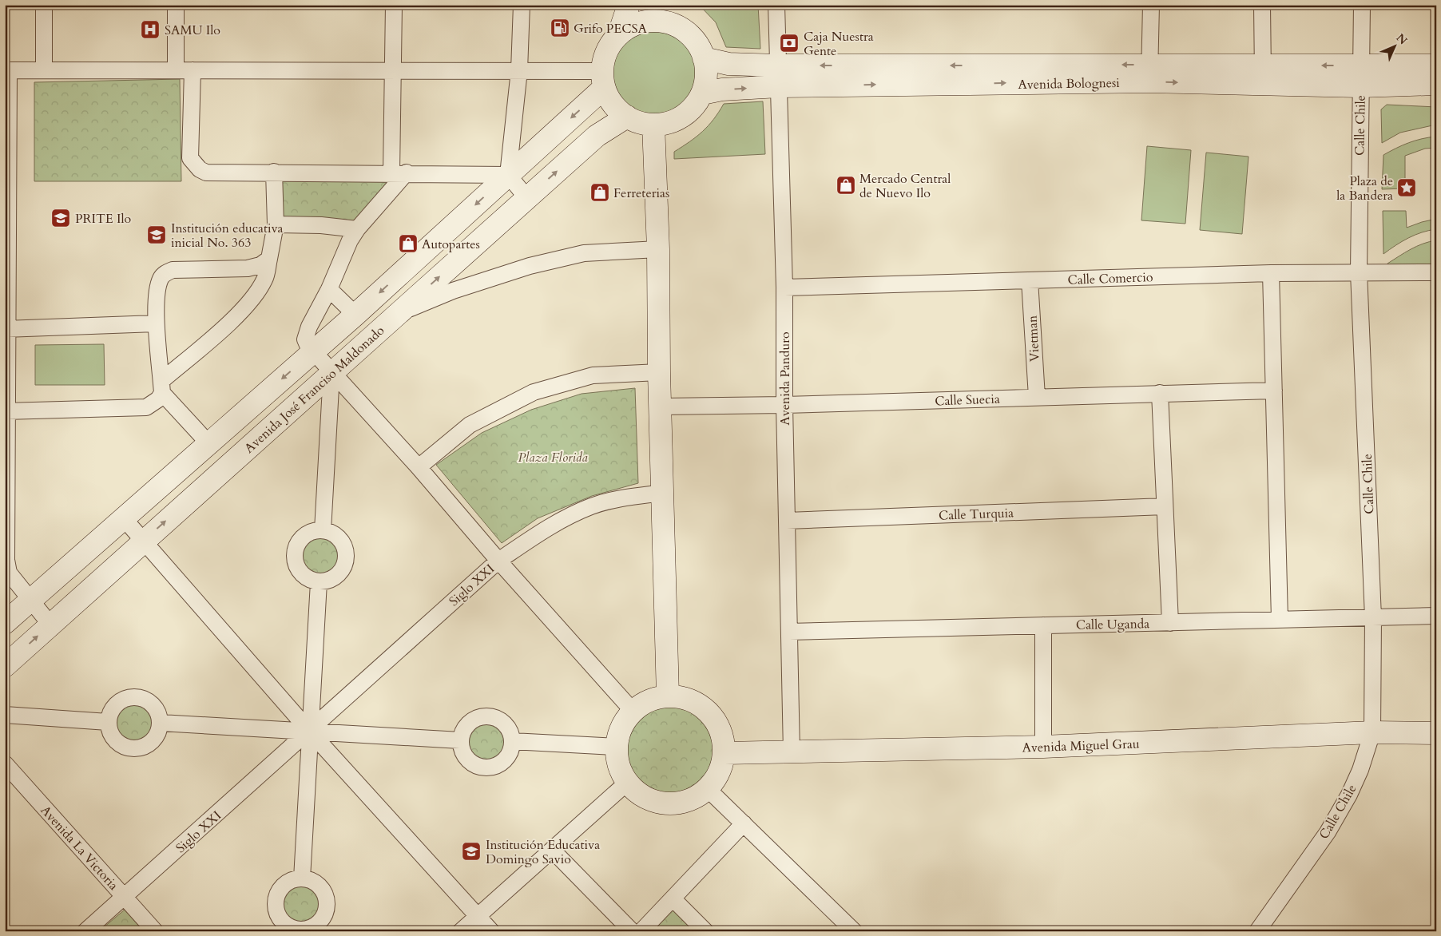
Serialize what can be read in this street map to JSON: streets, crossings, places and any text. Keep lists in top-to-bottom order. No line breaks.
{"streets":{"street":["Avenida Bolognesi","Calle Chile","Calle Comercio","Vietman","Avenida Panduro","Avenida José Franciso Maldonado","Calle Suecia","Calle Turquia","Siglo XXI","Calle Uganda","Avenida Miguel Grau","Avenida La Victoria"]},"crossings":[["Avenida Bolognesi","Calle Chile"],["Avenida Bolognesi","Avenida Panduro"],["Avenida Bolognesi","Avenida José Franciso Maldonado"],["Calle Chile","Calle Comercio"],["Calle Chile","Calle Uganda"],["Calle Chile","Avenida Miguel Grau"],["Calle Comercio","Vietman"],["Calle Comercio","Avenida Panduro"],["Vietman","Calle Suecia"],["Avenida Panduro","Calle Suecia"],["Avenida Panduro","Calle Turquia"],["Avenida Panduro","Calle Uganda"],["Avenida Panduro","Avenida Miguel Grau"],["Siglo XXI","Avenida La Victoria"]],"parks":["Plaza Florida"],"places":{"fuel station":["Grifo PECSA"],"hospital":["SAMU Ilo"],"bank":["Caja Nuestra Gente"],"shop":["Mercado Central de Nuevo Ilo","Ferreterias","Autopartes"],"place":["Plaza de la Bandera"],"school or university":["PRITE Ilo","Institución educativa inicial No. 363","Institución Educativa Domingo Savio"]},"north":"top right"}
